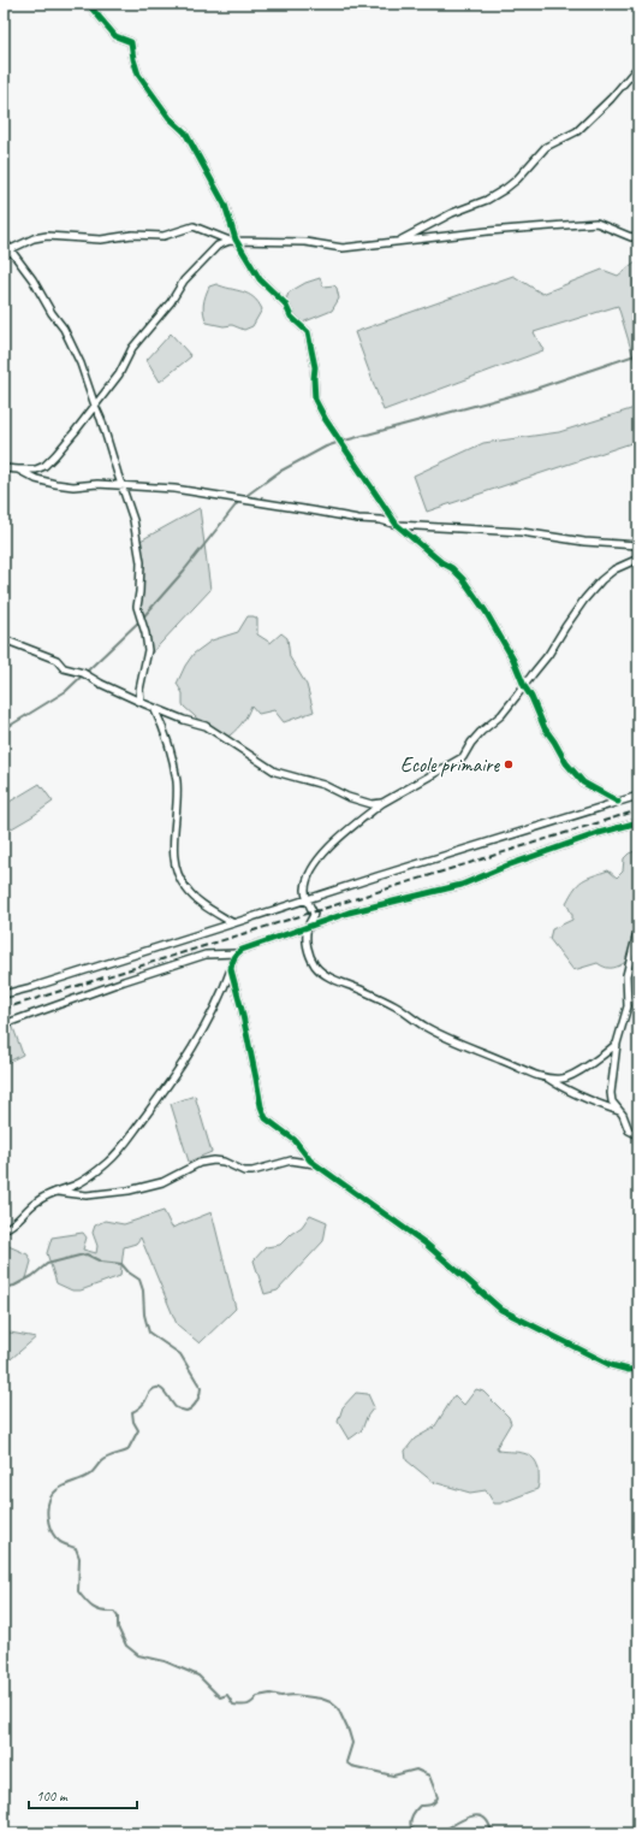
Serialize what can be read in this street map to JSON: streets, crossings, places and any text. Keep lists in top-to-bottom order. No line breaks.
{"places":["Ecole primaire"],"scale_bar":"100 m"}
